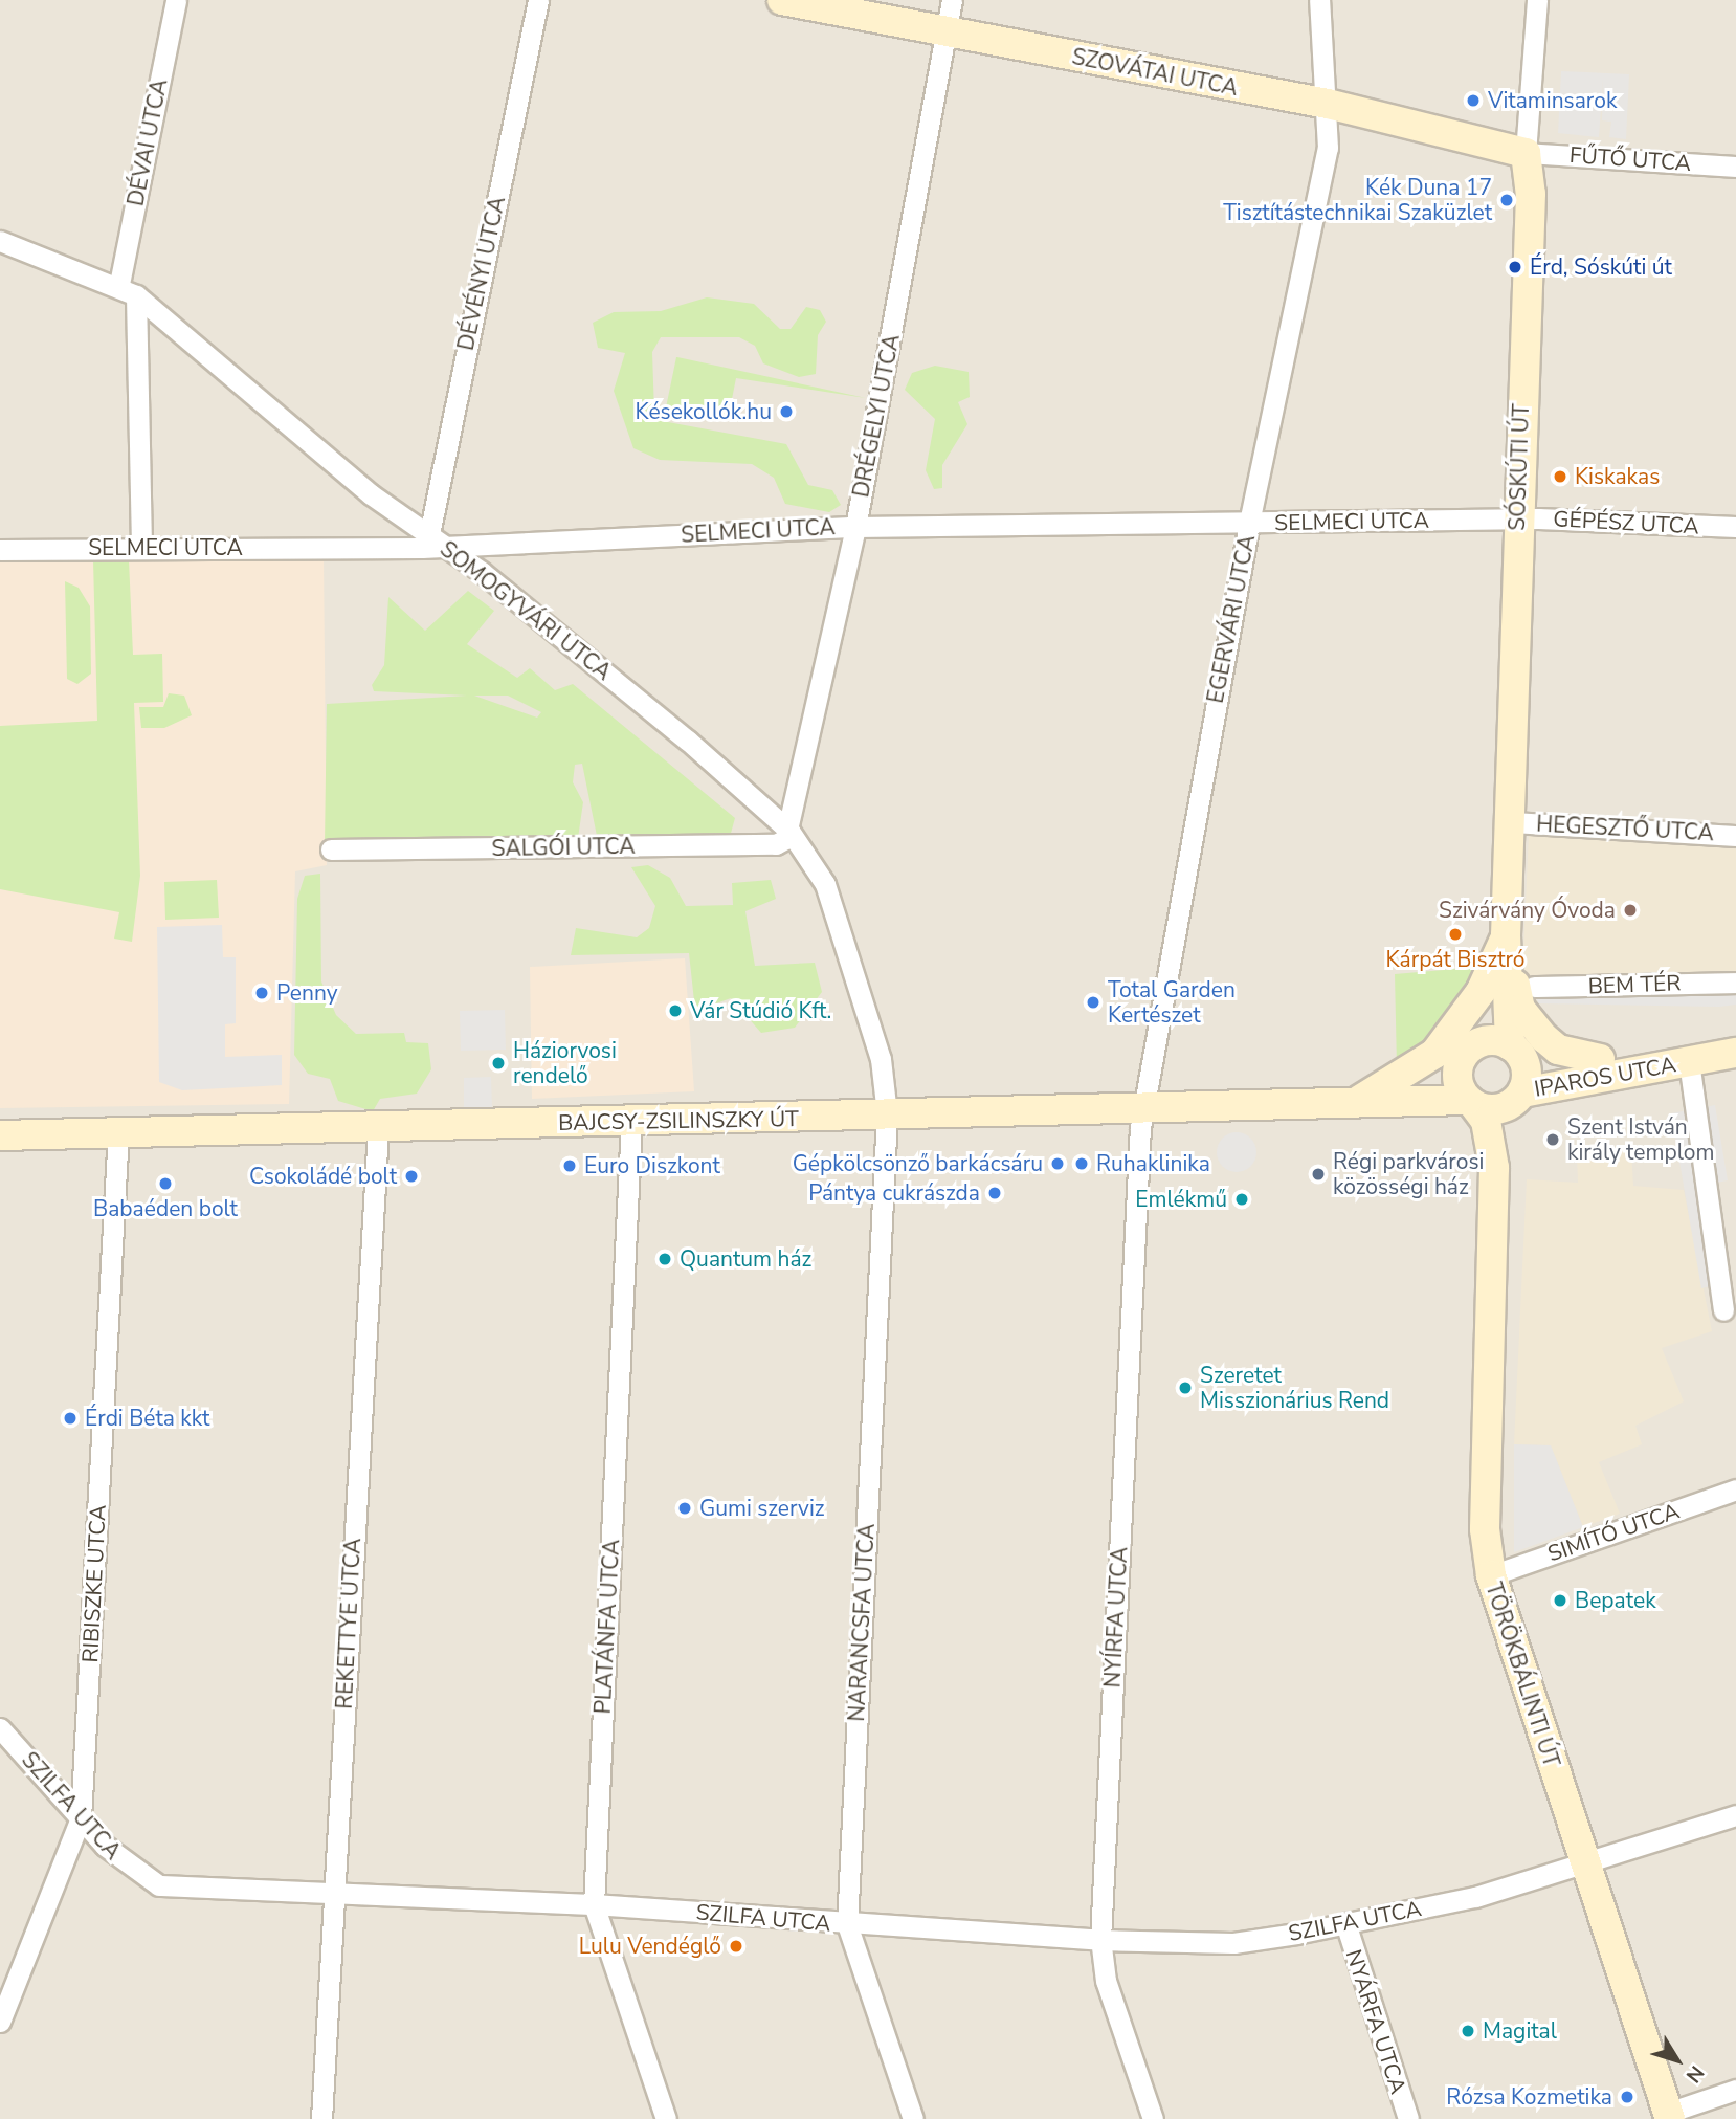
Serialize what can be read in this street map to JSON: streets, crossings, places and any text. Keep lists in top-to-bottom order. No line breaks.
{"streets":{"main road":["SZOVÁTAI UTCA","SÓSKÚTI ÚT","IPAROS UTCA","BAJCSY-ZSILINSZKY ÚT","TÖRÖKBÁLINTI ÚT"],"street":["DÉVAI UTCA","FŰTŐ UTCA","DÉVÉNYI UTCA","DRÉGELYI UTCA","SELMECI UTCA","GÉPÉSZ UTCA","SOMOGYVÁRI UTCA","EGERVÁRI UTCA","HEGESZTŐ UTCA","SALGÓI UTCA","BEM TÉR","SIMÍTÓ UTCA","RIBISZKE UTCA","NYÍRFA UTCA","NARANCSFA UTCA","REKETTYE UTCA","PLATÁNFA UTCA","SZILFA UTCA","NYÁRFA UTCA"]},"crossings":[["SZOVÁTAI UTCA","FŰTŐ UTCA"],["SZOVÁTAI UTCA","DRÉGELYI UTCA"],["SZOVÁTAI UTCA","SÓSKÚTI ÚT"],["SZOVÁTAI UTCA","EGERVÁRI UTCA"],["DÉVAI UTCA","SELMECI UTCA"],["DÉVAI UTCA","SOMOGYVÁRI UTCA"],["FŰTŐ UTCA","SÓSKÚTI ÚT"],["DÉVÉNYI UTCA","SELMECI UTCA"],["DÉVÉNYI UTCA","SOMOGYVÁRI UTCA"],["DRÉGELYI UTCA","SELMECI UTCA"],["DRÉGELYI UTCA","SOMOGYVÁRI UTCA"],["DRÉGELYI UTCA","SALGÓI UTCA"],["SÓSKÚTI ÚT","SELMECI UTCA"],["SÓSKÚTI ÚT","GÉPÉSZ UTCA"],["SÓSKÚTI ÚT","HEGESZTŐ UTCA"],["SÓSKÚTI ÚT","IPAROS UTCA"],["SÓSKÚTI ÚT","BAJCSY-ZSILINSZKY ÚT"],["SÓSKÚTI ÚT","TÖRÖKBÁLINTI ÚT"],["SELMECI UTCA","GÉPÉSZ UTCA"],["SELMECI UTCA","SOMOGYVÁRI UTCA"],["SELMECI UTCA","EGERVÁRI UTCA"],["SOMOGYVÁRI UTCA","SALGÓI UTCA"],["SOMOGYVÁRI UTCA","BAJCSY-ZSILINSZKY ÚT"],["SOMOGYVÁRI UTCA","NARANCSFA UTCA"],["EGERVÁRI UTCA","BAJCSY-ZSILINSZKY ÚT"],["EGERVÁRI UTCA","NYÍRFA UTCA"],["IPAROS UTCA","BAJCSY-ZSILINSZKY ÚT"],["IPAROS UTCA","TÖRÖKBÁLINTI ÚT"],["BAJCSY-ZSILINSZKY ÚT","RIBISZKE UTCA"],["BAJCSY-ZSILINSZKY ÚT","NYÍRFA UTCA"],["BAJCSY-ZSILINSZKY ÚT","NARANCSFA UTCA"],["BAJCSY-ZSILINSZKY ÚT","REKETTYE UTCA"],["BAJCSY-ZSILINSZKY ÚT","PLATÁNFA UTCA"],["BAJCSY-ZSILINSZKY ÚT","TÖRÖKBÁLINTI ÚT"],["SIMÍTÓ UTCA","TÖRÖKBÁLINTI ÚT"],["RIBISZKE UTCA","SZILFA UTCA"],["NYÍRFA UTCA","SZILFA UTCA"],["NARANCSFA UTCA","SZILFA UTCA"],["REKETTYE UTCA","SZILFA UTCA"],["PLATÁNFA UTCA","SZILFA UTCA"],["TÖRÖKBÁLINTI ÚT","SZILFA UTCA"],["SZILFA UTCA","NYÁRFA UTCA"]],"places":["Vitaminsarok","Kék Duna 17 Tisztítástechnikai Szaküzlet","Érd, Sóskúti út","Késekollók.hu","Kiskakas","Szivárvány Óvoda","Kárpát Bisztró","Penny","Total Garden Kertészet","Vár Stúdió Kft.","Háziorvosi rendelő","Szent István király templom","Gépkölcsönző barkácsáru","Ruhaklinika","Euro Diszkont","Régi parkvárosi közösségi ház","Csokoládé bolt","Babaéden bolt","Pántya cukrászda","Emlékmű","Quantum ház","Szeretet Misszionárius Rend","Érdi Béta kkt","Gumi szerviz","Bepatek","Lulu Vendéglő","Magital","Rózsa Kozmetika"],"north":"bottom right"}
